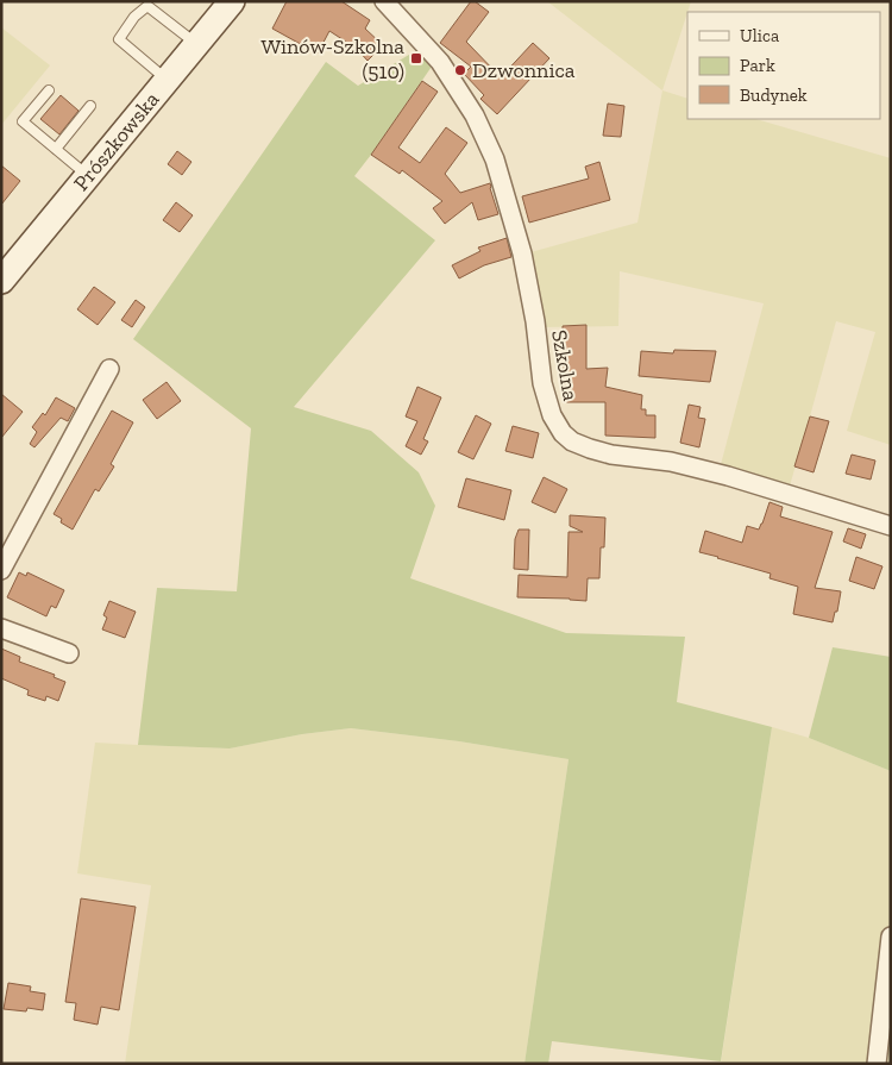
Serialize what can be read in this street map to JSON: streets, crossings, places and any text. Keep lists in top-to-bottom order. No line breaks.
{"streets":{"main road":["Prószkowska"],"street":["Szkolna"]},"places":{"transit":["Winów-Szkolna (510)"],"other":["Dzwonnica"]},"legend":["Ulica","Park","Budynek"]}
